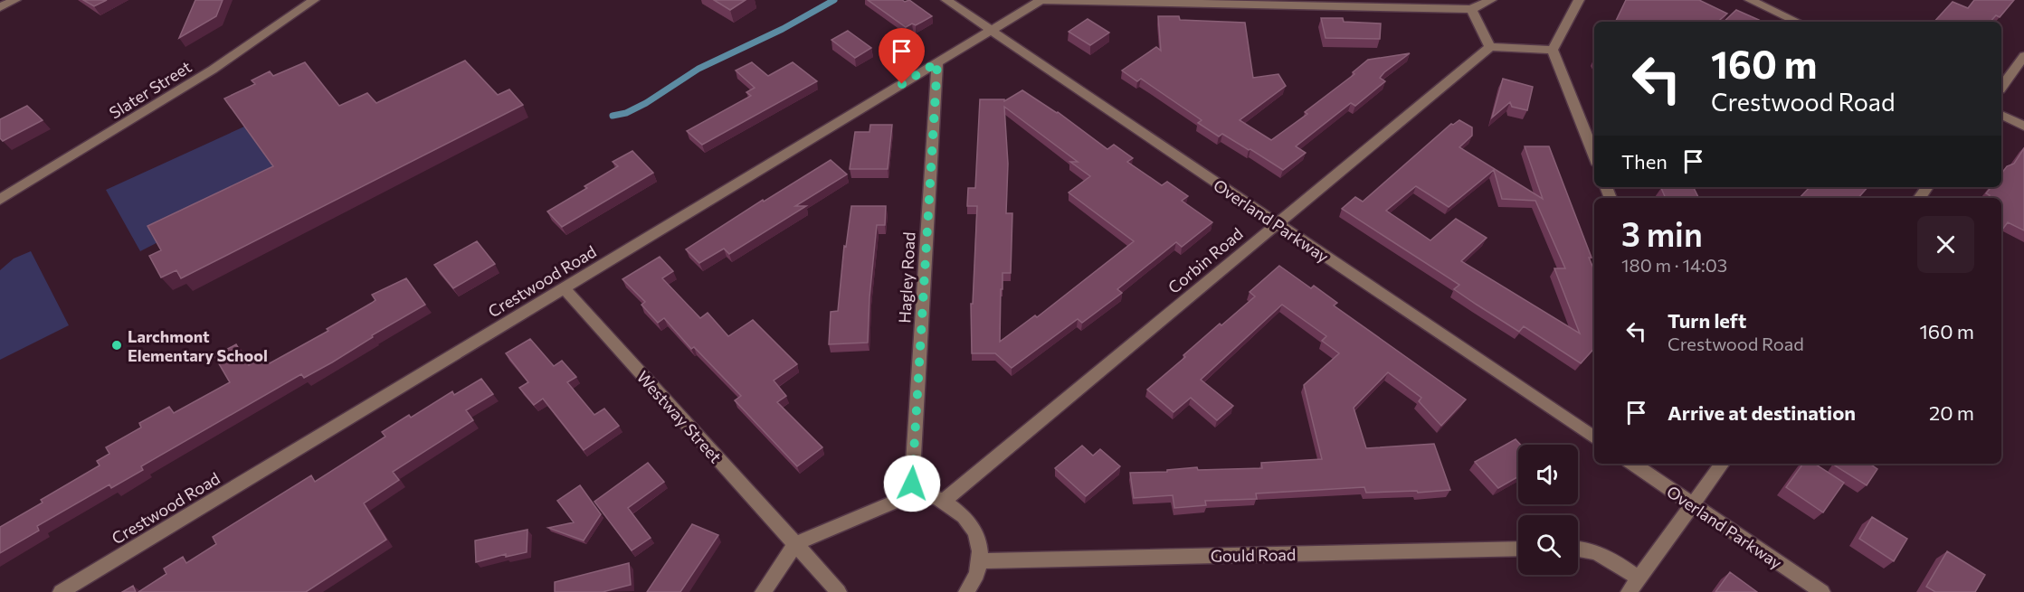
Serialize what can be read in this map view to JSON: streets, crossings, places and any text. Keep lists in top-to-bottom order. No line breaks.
{"streets":{"street":["Slater Street","Overland Parkway","Corbin Road","Hagley Road","Crestwood Road","Westway Street","Gould Road"]},"crossings":[["Overland Parkway","Corbin Road"],["Overland Parkway","Crestwood Road"],["Hagley Road","Crestwood Road"],["Crestwood Road","Westway Street"]],"places":["Larchmont Elementary School"],"page":{"turn":["160 m","Crestwood Road"],"then":"Then","heading":["3 min","180 m · 14:03"],"list":[{"name":"Turn left","note":"Crestwood Road","value":"160 m"},{"name":"Arrive at destination","value":"20 m"}]}}
